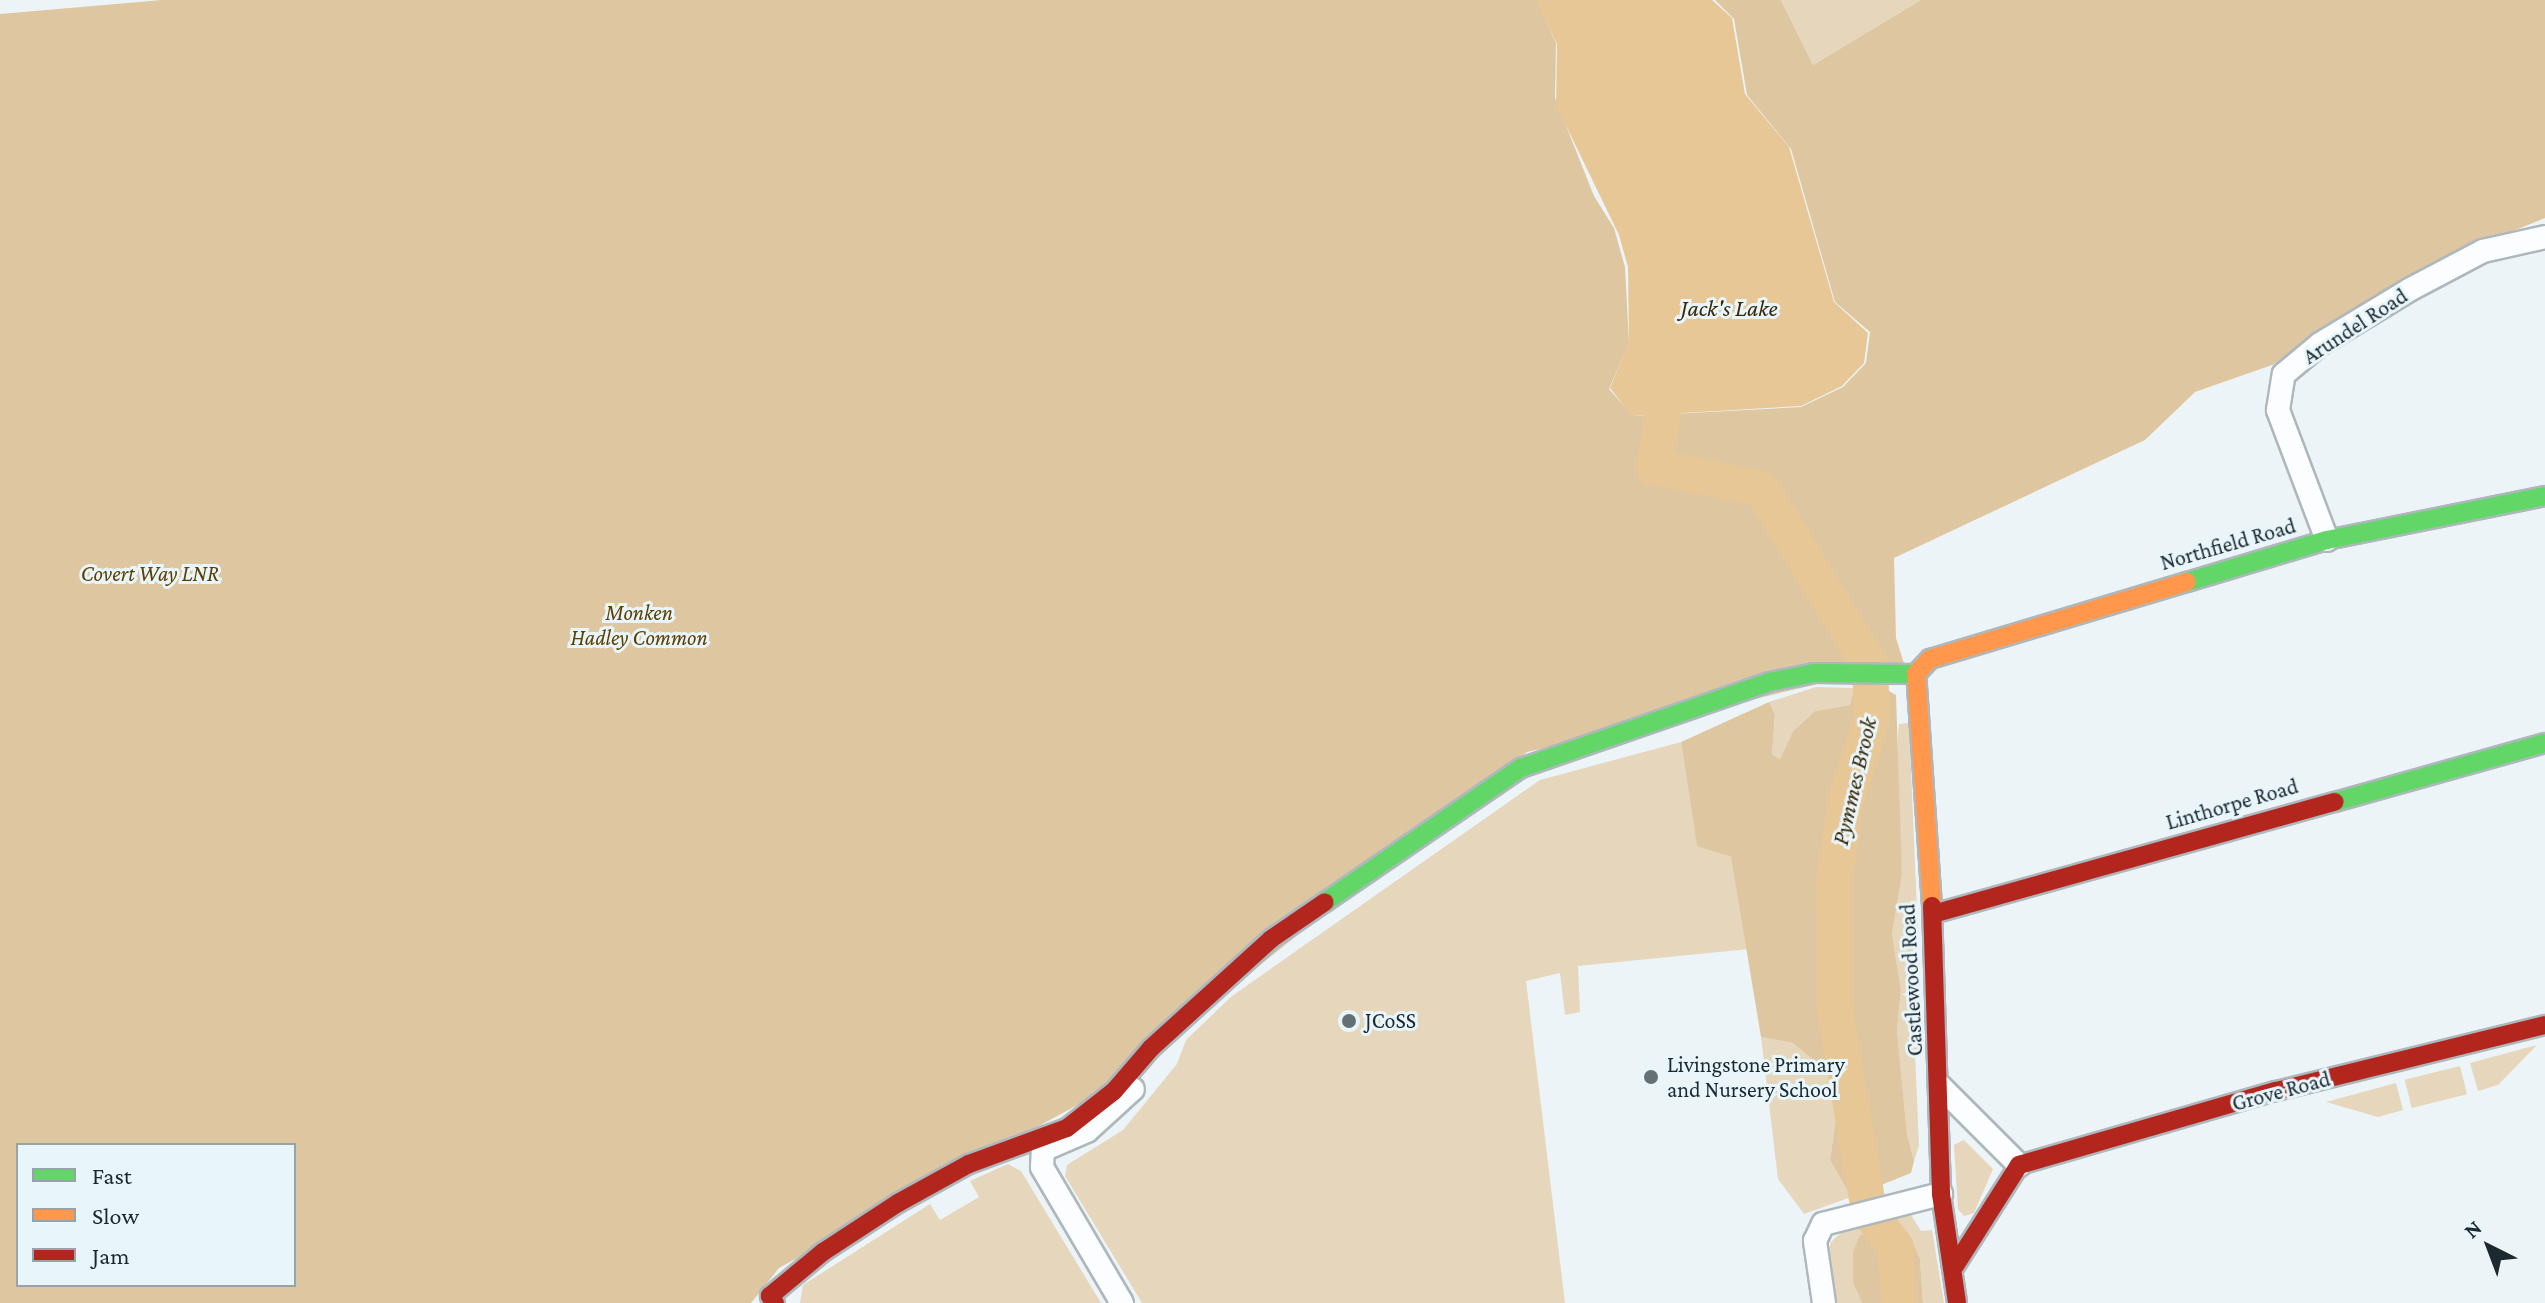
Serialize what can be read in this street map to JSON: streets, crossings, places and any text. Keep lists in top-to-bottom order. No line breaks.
{"streets":{"street":["Arundel Road","Northfield Road","Linthorpe Road","Castlewood Road","Grove Road"]},"crossings":[["Arundel Road","Northfield Road"],["Northfield Road","Castlewood Road"],["Linthorpe Road","Castlewood Road"]],"water":["Jack's Lake","Pymmes Brook"],"parks":["Covert Way LNR","Monken Hadley Common"],"places":["JCoSS","Livingstone Primary and Nursery School"],"legend":["Fast","Slow","Jam"],"north":"top left"}
